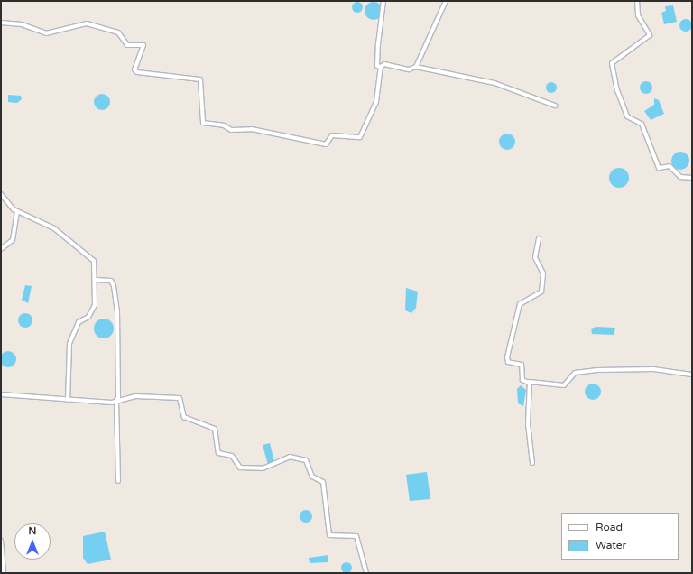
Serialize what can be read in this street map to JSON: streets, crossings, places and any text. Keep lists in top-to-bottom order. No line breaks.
{"legend":["Road","Water"],"north":"top"}
